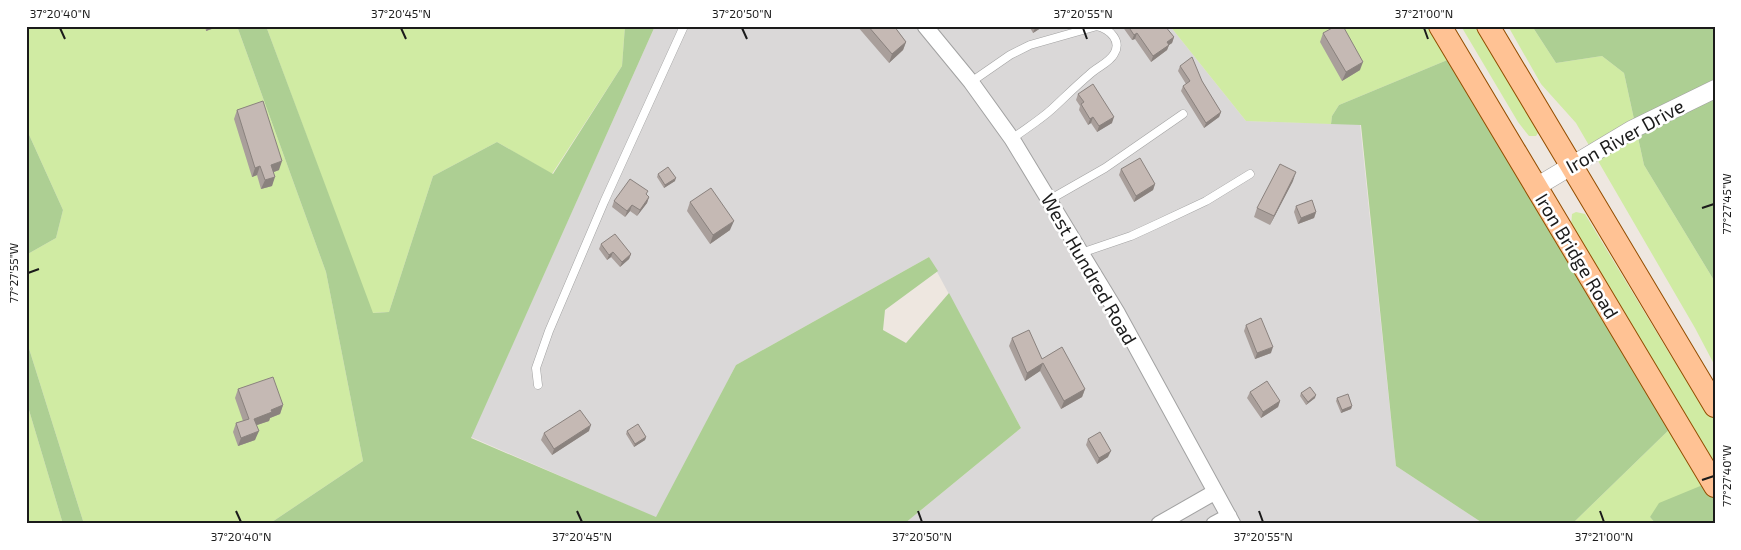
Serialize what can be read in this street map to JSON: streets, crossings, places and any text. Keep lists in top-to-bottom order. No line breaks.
{"streets":{"main road":["Iron Bridge Road"],"street":["Iron River Drive","West Hundred Road"]},"crossings":[["Iron River Drive","Iron Bridge Road"]],"coordinates":["37°20'40\"N","37°20'45\"N","37°20'50\"N","37°20'55\"N","37°21'00\"N","77°27'45\"W","77°27'55\"W","77°27'40\"W"]}
